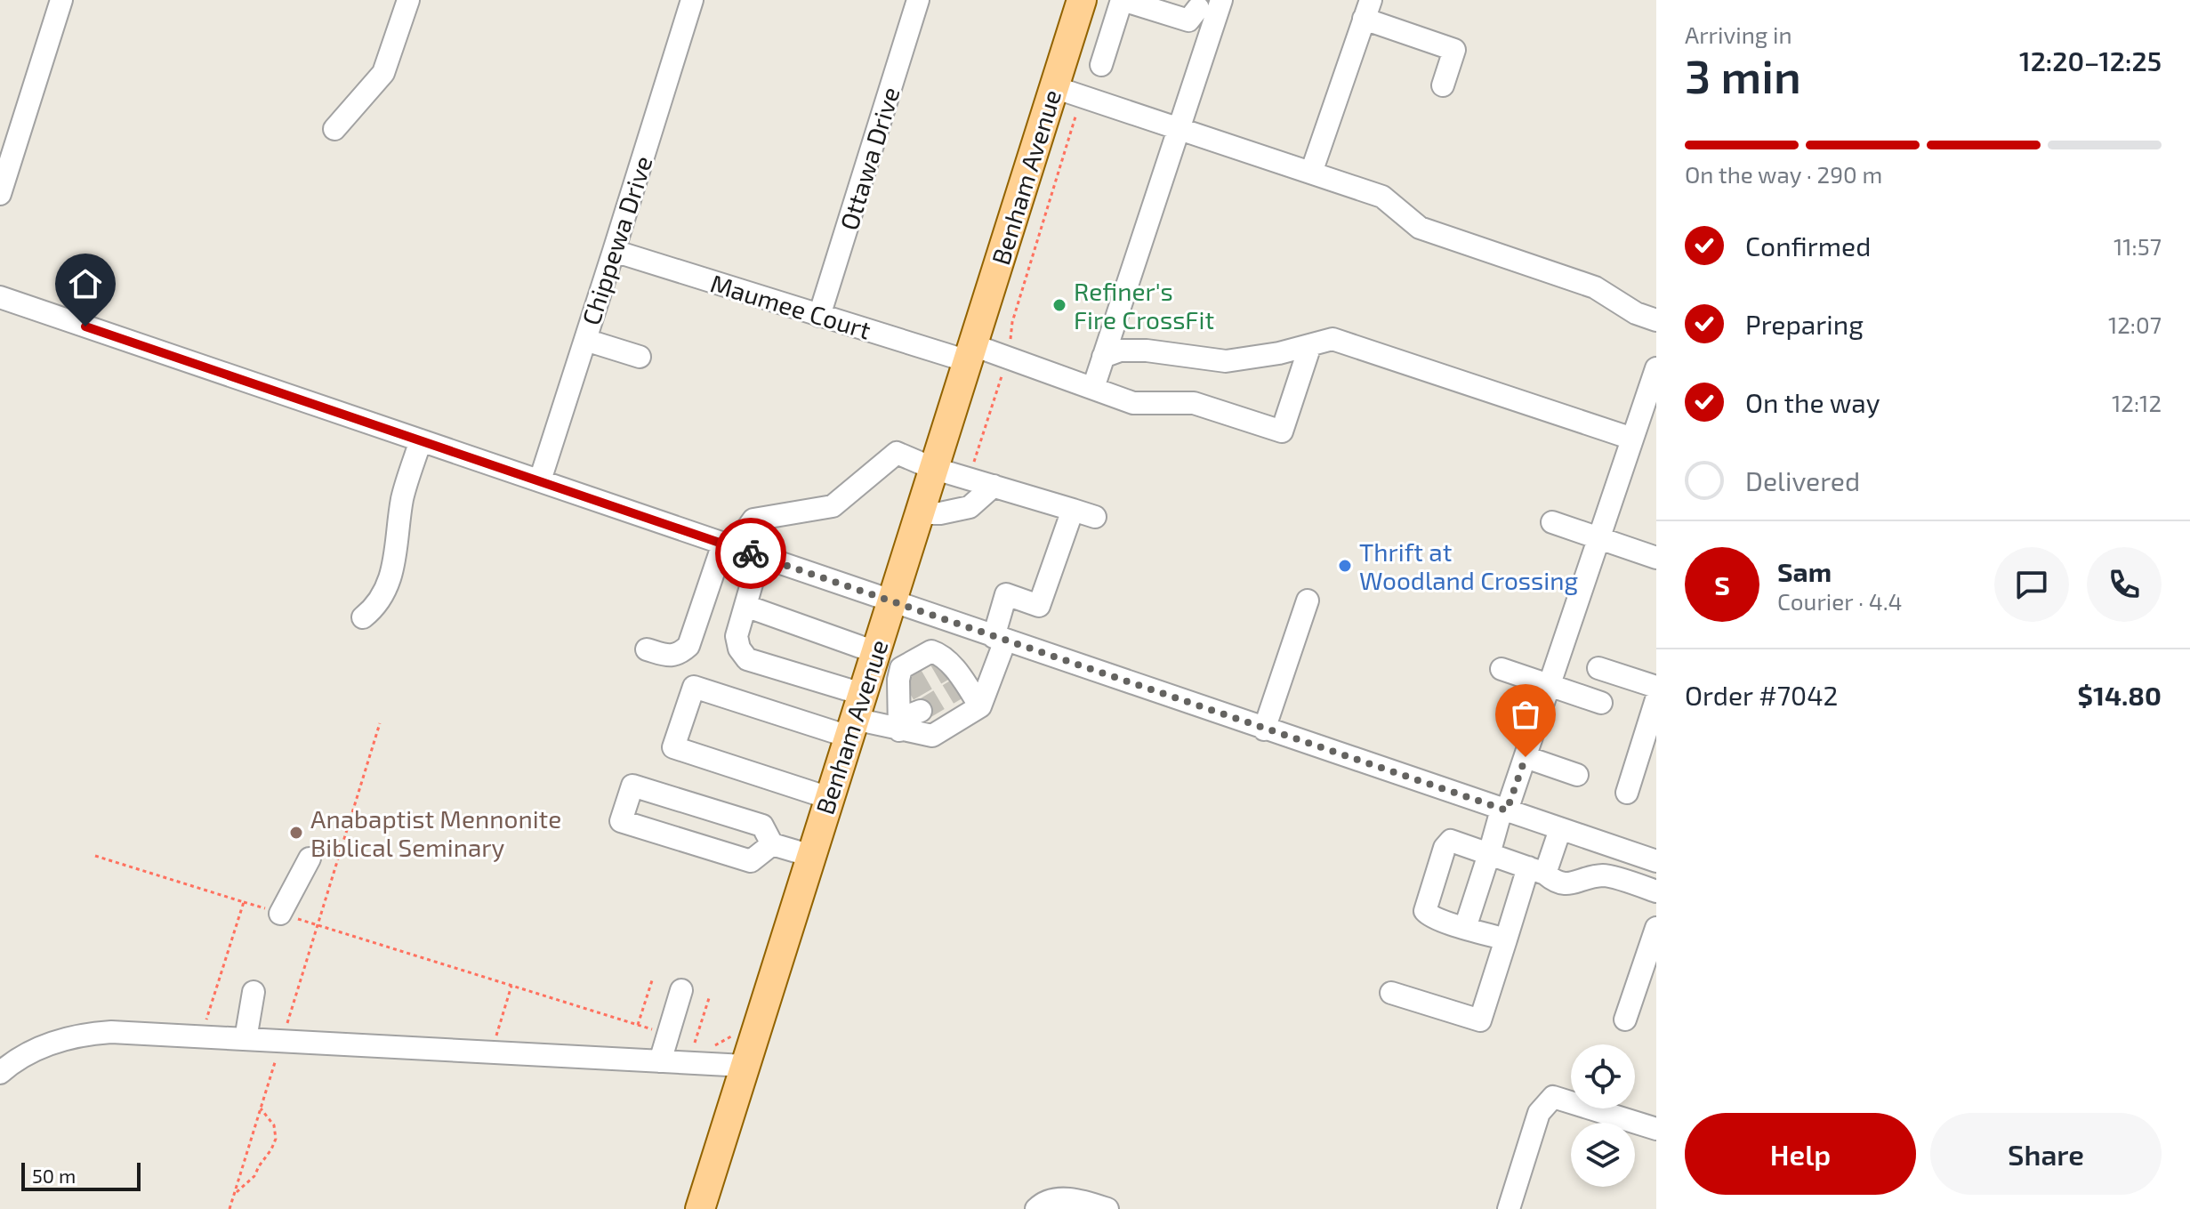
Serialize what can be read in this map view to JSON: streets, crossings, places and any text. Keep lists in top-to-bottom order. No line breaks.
{"streets":{"main road":["Benham Avenue"],"street":["Ottawa Drive","Chippewa Drive","Maumee Court"]},"crossings":[["Ottawa Drive","Maumee Court"],["Benham Avenue","Maumee Court"],["Chippewa Drive","Maumee Court"]],"places":["Refiner's Fire CrossFit","Thrift at Woodland Crossing","Anabaptist Mennonite Biblical Seminary"],"scale_bar":"50 m","page":{"heading":["3 min","Arriving in","12:20–12:25"],"panel":["Sam","Courier · 4.4","Order #7042","$14.80"],"bar":"On the way · 290 m","list":[["Confirmed","11:57"],["Preparing","12:07"],["On the way","12:12"],"Delivered"],"round":"S","buttons":["Help","Share"],"scale":"50 m"}}
